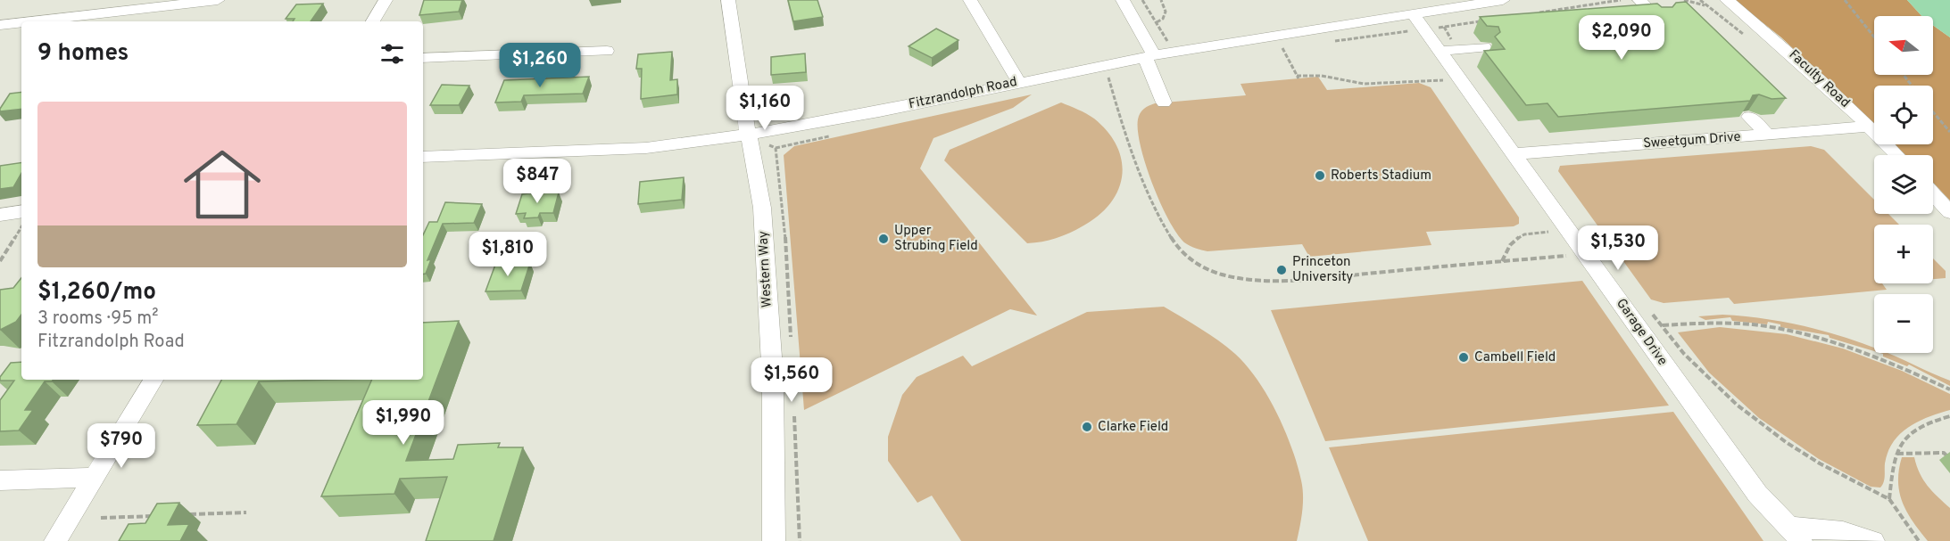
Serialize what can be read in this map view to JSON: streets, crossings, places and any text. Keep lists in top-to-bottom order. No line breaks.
{"streets":{"street":["Faculty Road","Fitzrandolph Road","Sweetgum Drive","Western Way","Garage Drive"]},"crossings":[["Faculty Road","Sweetgum Drive"],["Fitzrandolph Road","Western Way"],["Fitzrandolph Road","Garage Drive"],["Sweetgum Drive","Garage Drive"]],"places":["Roberts Stadium","Upper Strubing Field","Princeton University","Cambell Field","Clarke Field"],"north":"left","page":{"price":["$2,090","$1,260","$1,160","$847","$1,530","$1,810","$1,560","$1,990","$790"],"map_buttons":["+","−"],"heading":"9 homes","list":[{"name":"$1,260/mo","note":"3 rooms · 95 m² · Fitzrandolph Road"}]}}
